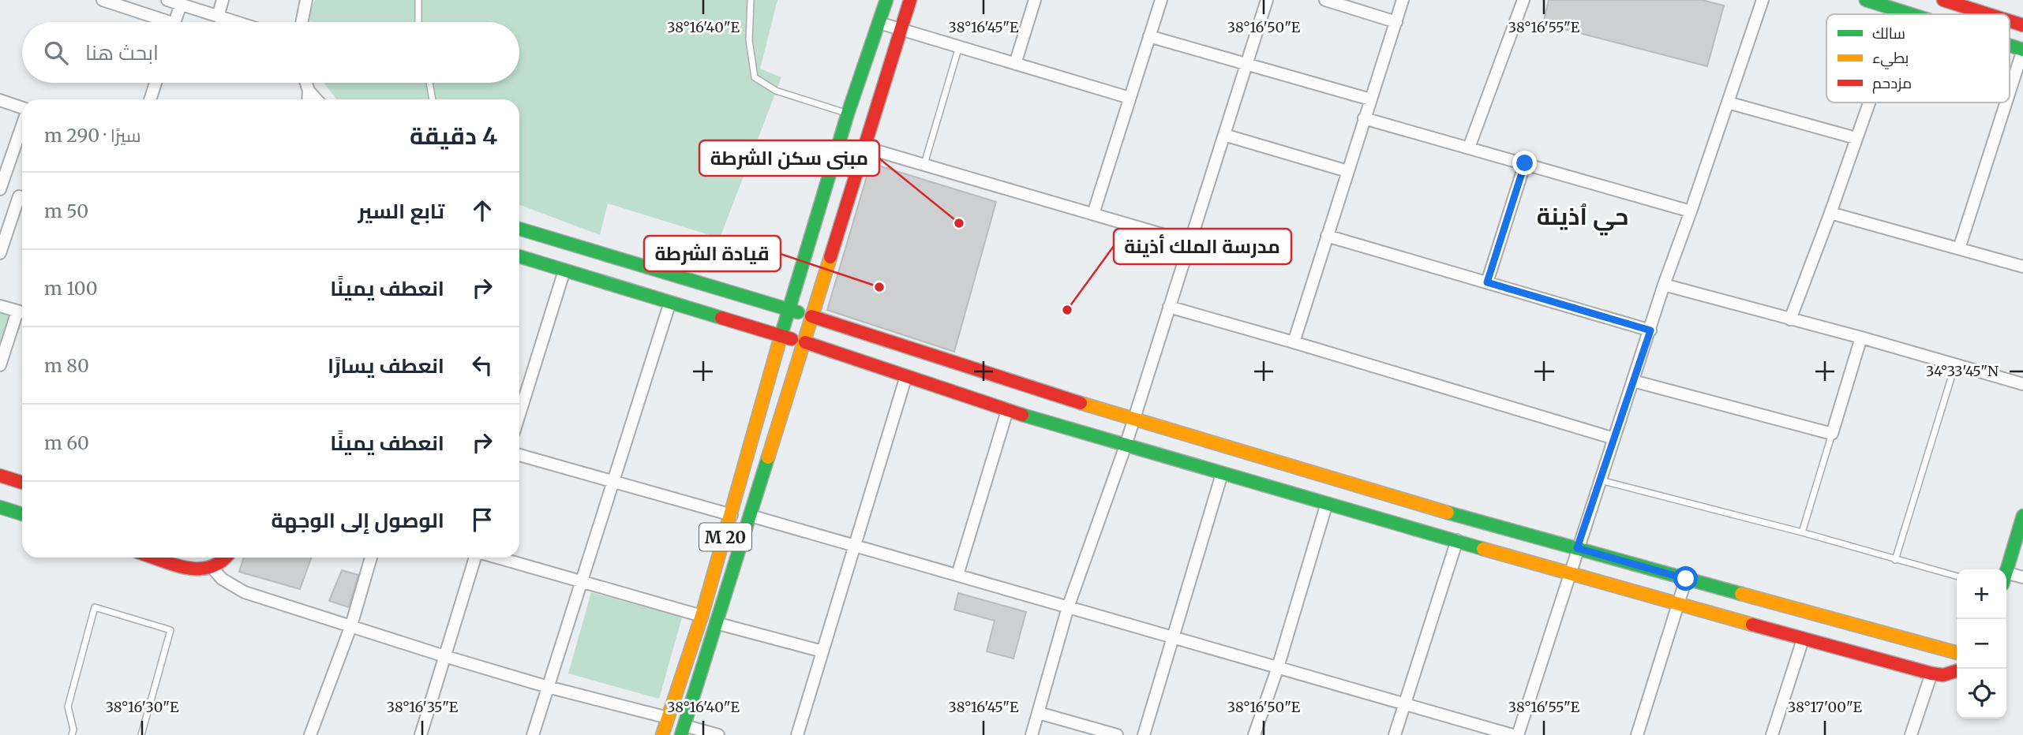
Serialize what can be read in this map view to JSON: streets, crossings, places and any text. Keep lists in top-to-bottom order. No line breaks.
{"streets":{"main road":["M 20"]},"districts":["حي اُذينة"],"places":["مبنى سكن الشرطة","قيادة الشرطة","مدرسة الملك أذينة"],"legend":["سالك","بطيء","مزدحم"],"page":{"search":"ابحث هنا","heading":["4 دقيقة","سيرًا · 290 m"],"list":[["تابع السير","50 m"],["انعطف يمينًا","100 m"],["انعطف يسارًا","80 m"],["انعطف يمينًا","60 m"],"الوصول إلى الوجهة"],"map_buttons":["+","−"]},"coordinates":["38°16'40\"E","38°16'45\"E","38°16'50\"E","38°16'55\"E","34°33'45\"N","38°16'30\"E","38°16'35\"E","38°17'00\"E"]}
